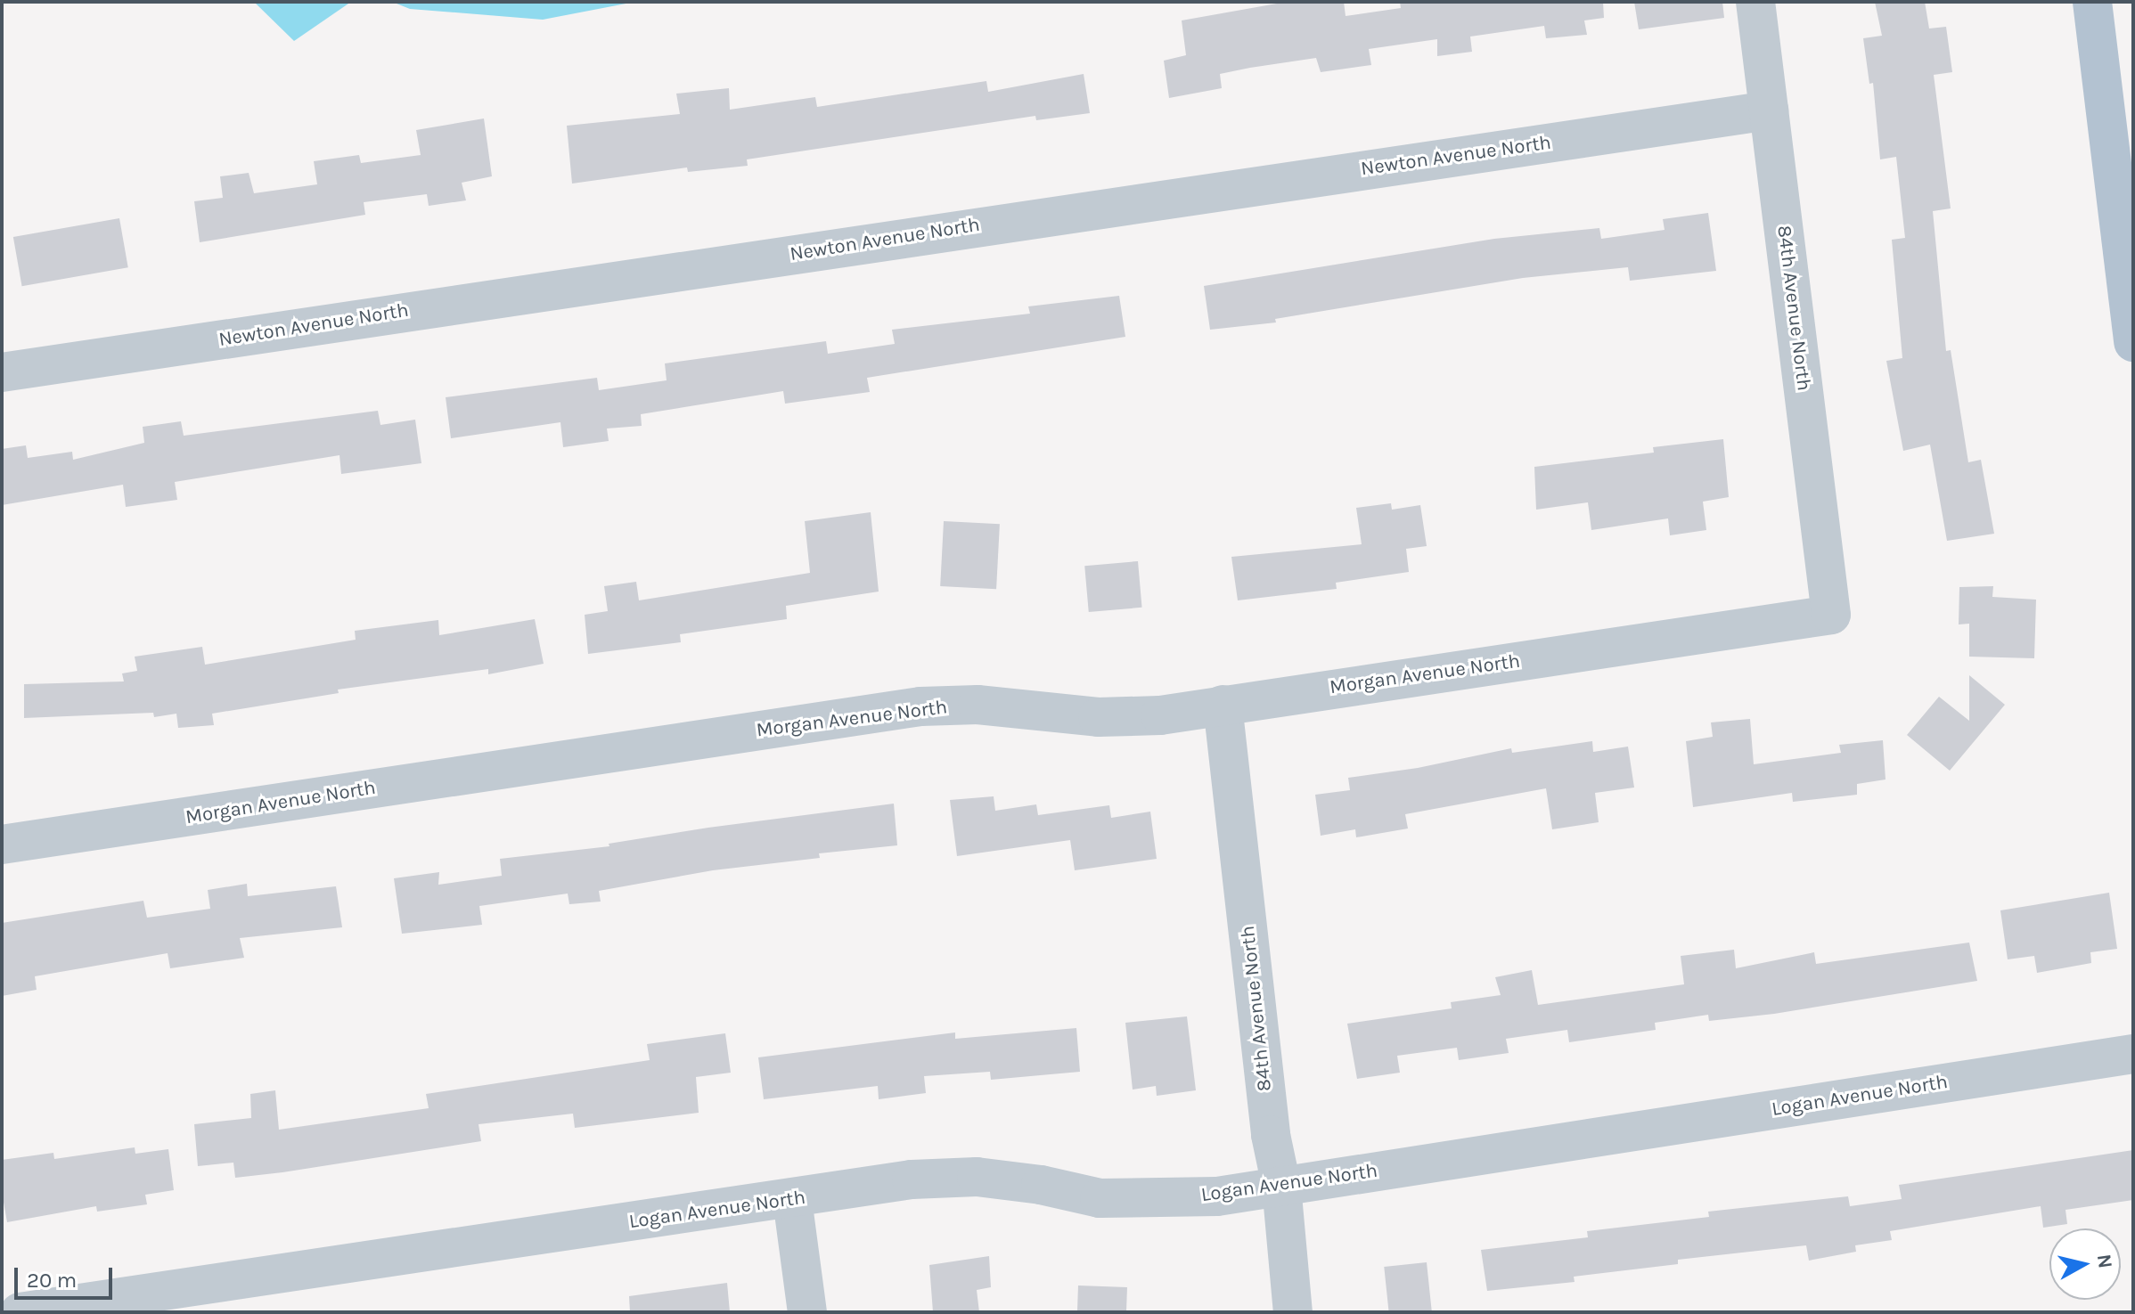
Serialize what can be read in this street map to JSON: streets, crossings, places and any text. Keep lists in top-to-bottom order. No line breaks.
{"streets":{"street":["Newton Avenue North","84th Avenue North","Morgan Avenue North","Logan Avenue North"]},"crossings":[["Newton Avenue North","84th Avenue North"],["84th Avenue North","Morgan Avenue North"],["84th Avenue North","Logan Avenue North"]],"scale_bar":"20 m","north":"right"}
